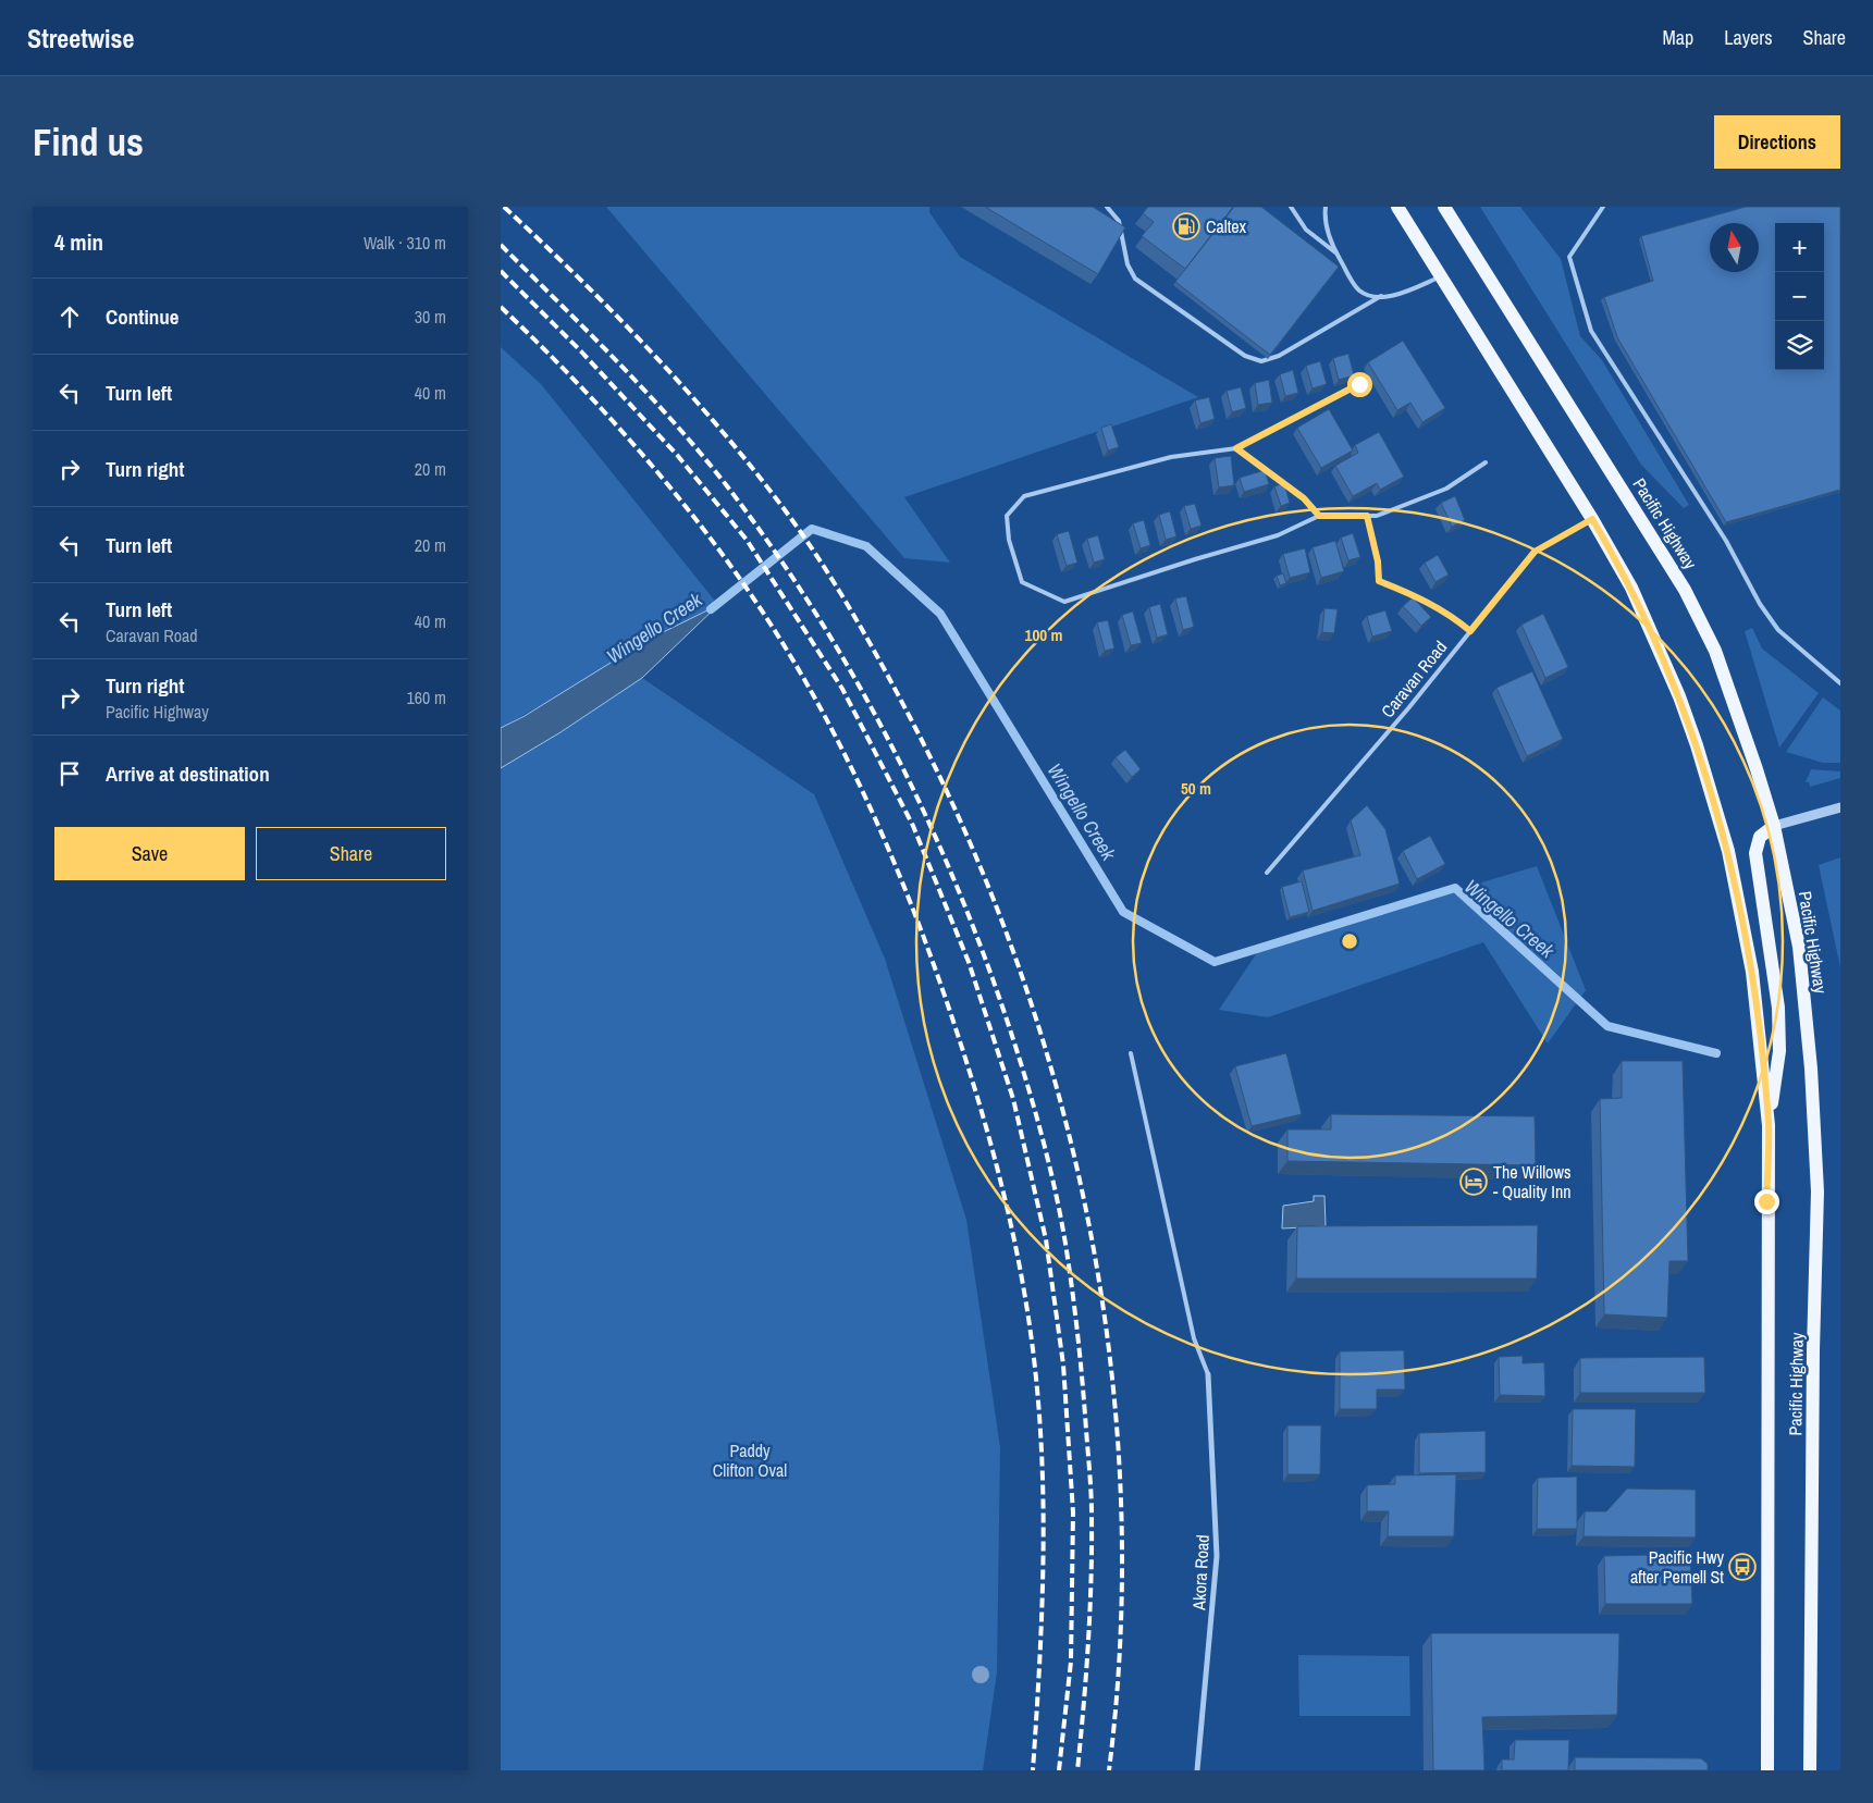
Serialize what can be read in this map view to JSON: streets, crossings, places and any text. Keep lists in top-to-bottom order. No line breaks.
{"streets":{"main road":["Pacific Highway"],"street":["Akora Road"],"lane":["Caravan Road"]},"crossings":[["Pacific Highway","Caravan Road"]],"water":["Wingello Creek"],"parks":["Paddy Clifton Oval"],"places":{"fuel station":["Caltex"],"hotel":["The Willows - Quality Inn"],"bus stop":["Pacific Hwy after Pemell St"]},"north":"top","page":{"header":"Streetwise","nav":["Map","Layers","Share"],"buttons":["Directions",["Save","Share"]],"title":"Find us","heading":["4 min","Walk · 310 m"],"map_buttons":["+","−"],"list":[["Continue","30 m"],["Turn left","40 m"],["Turn right","20 m"],["Turn left","20 m"],["Turn left","Caravan Road","40 m"],["Turn right","Pacific Highway","160 m"],"Arrive at destination"]},"rings":["100 m","50 m"]}
